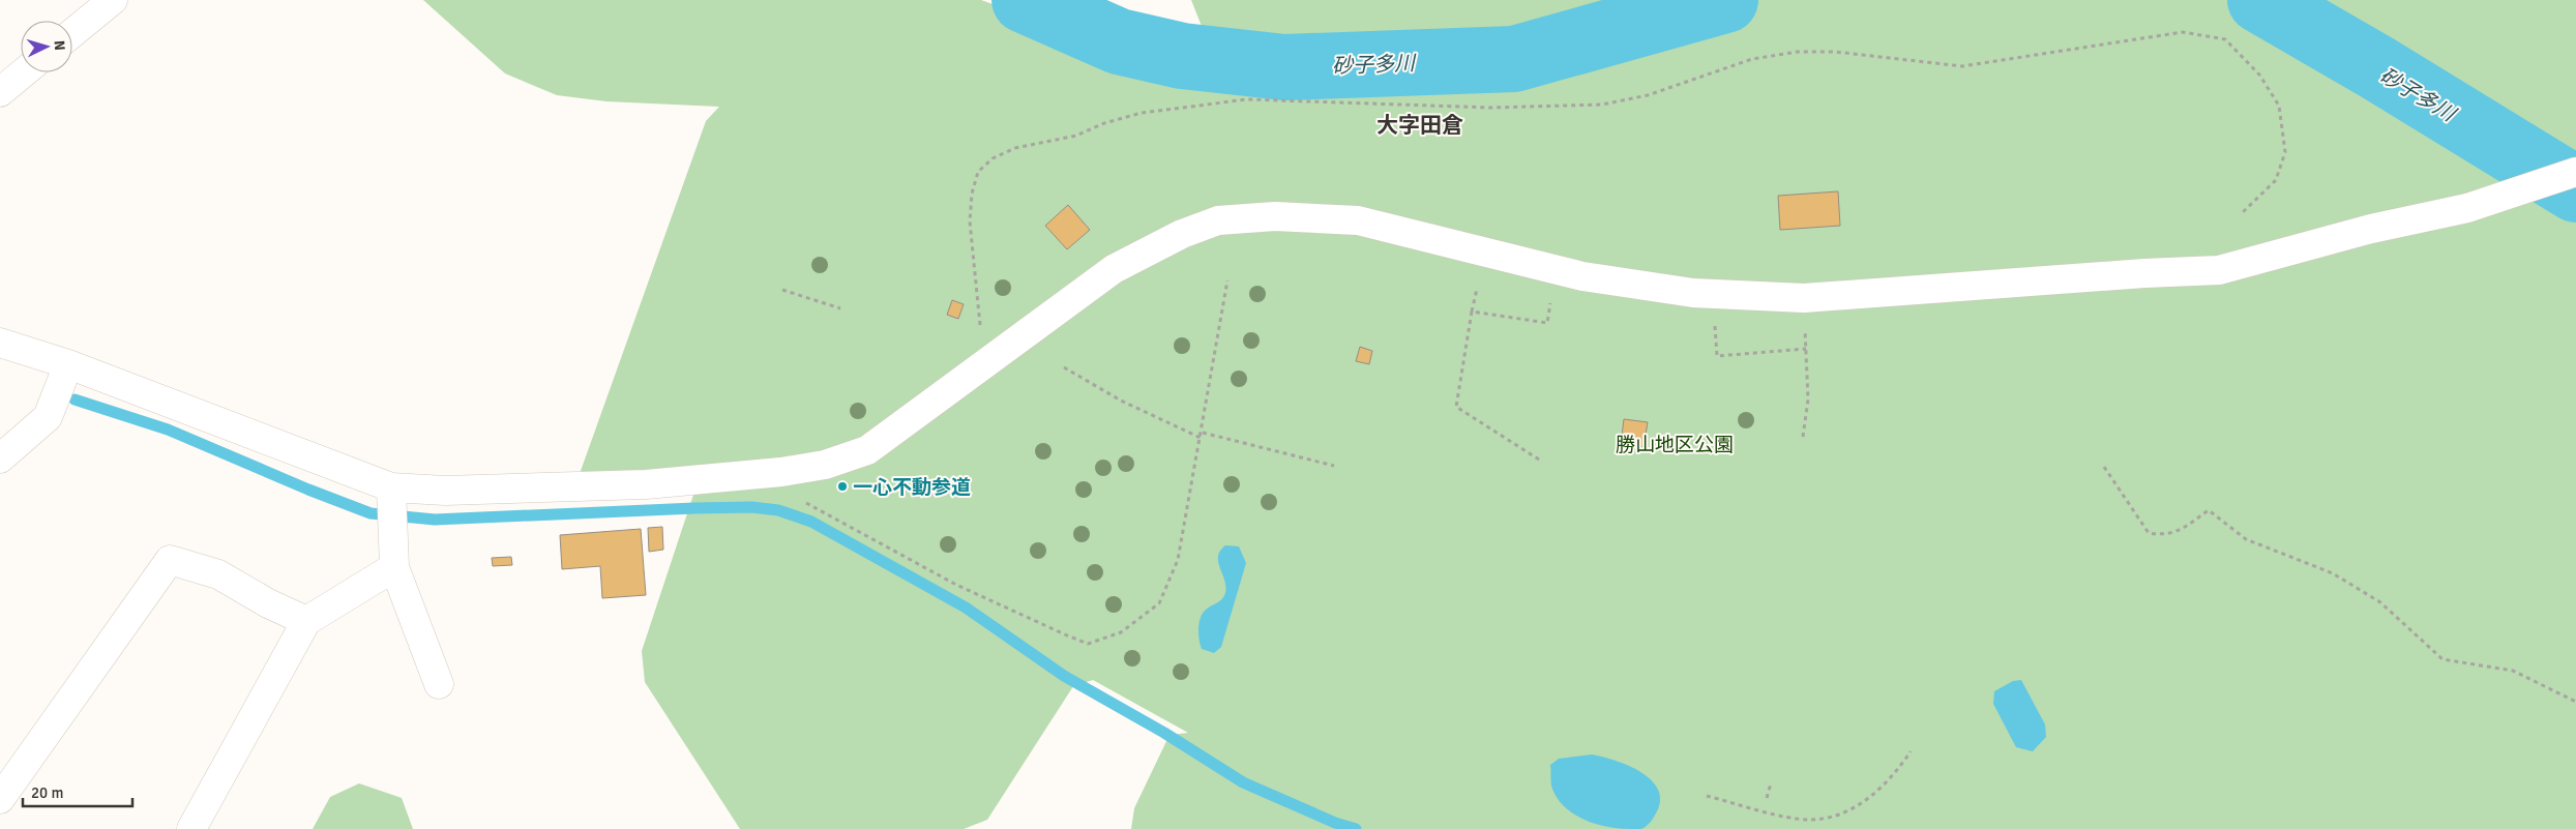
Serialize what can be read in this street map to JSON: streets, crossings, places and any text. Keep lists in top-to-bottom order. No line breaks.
{"districts":["大字田倉"],"water":["砂子多川"],"parks":["勝山地区公園"],"places":["一心不動参道"],"scale_bar":"20 m","north":"right"}
